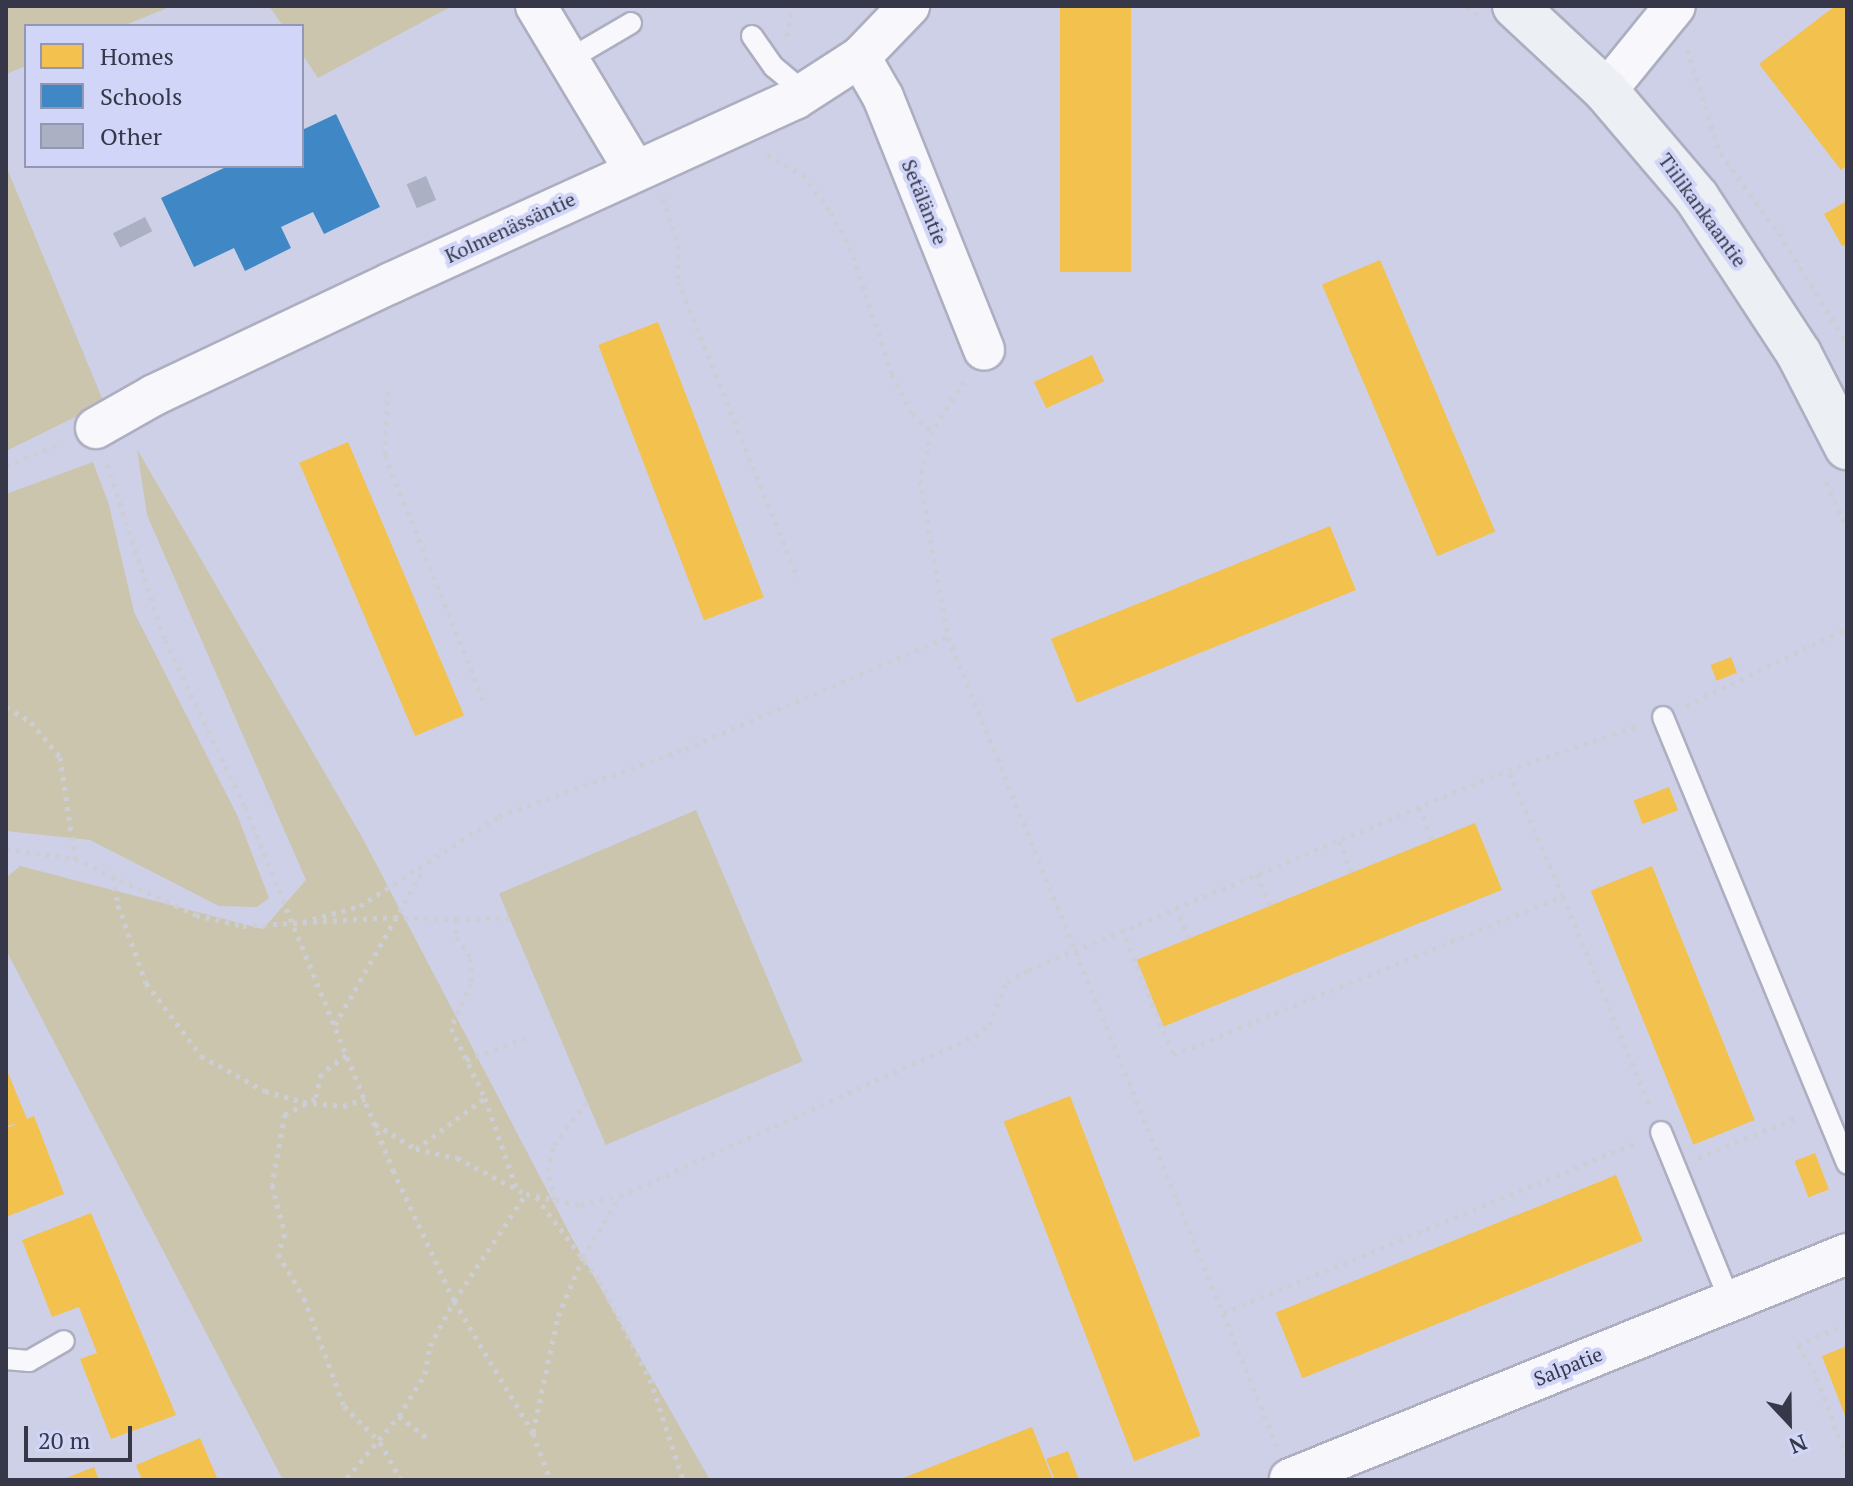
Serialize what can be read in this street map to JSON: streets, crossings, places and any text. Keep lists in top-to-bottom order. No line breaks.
{"streets":{"street":["Setäläntie","Tiilikankaantie","Kolmenässäntie","Salpatie"]},"crossings":[["Setäläntie","Kolmenässäntie"]],"legend":["Homes","Schools","Other"],"scale_bar":"20 m","north":"bottom"}
